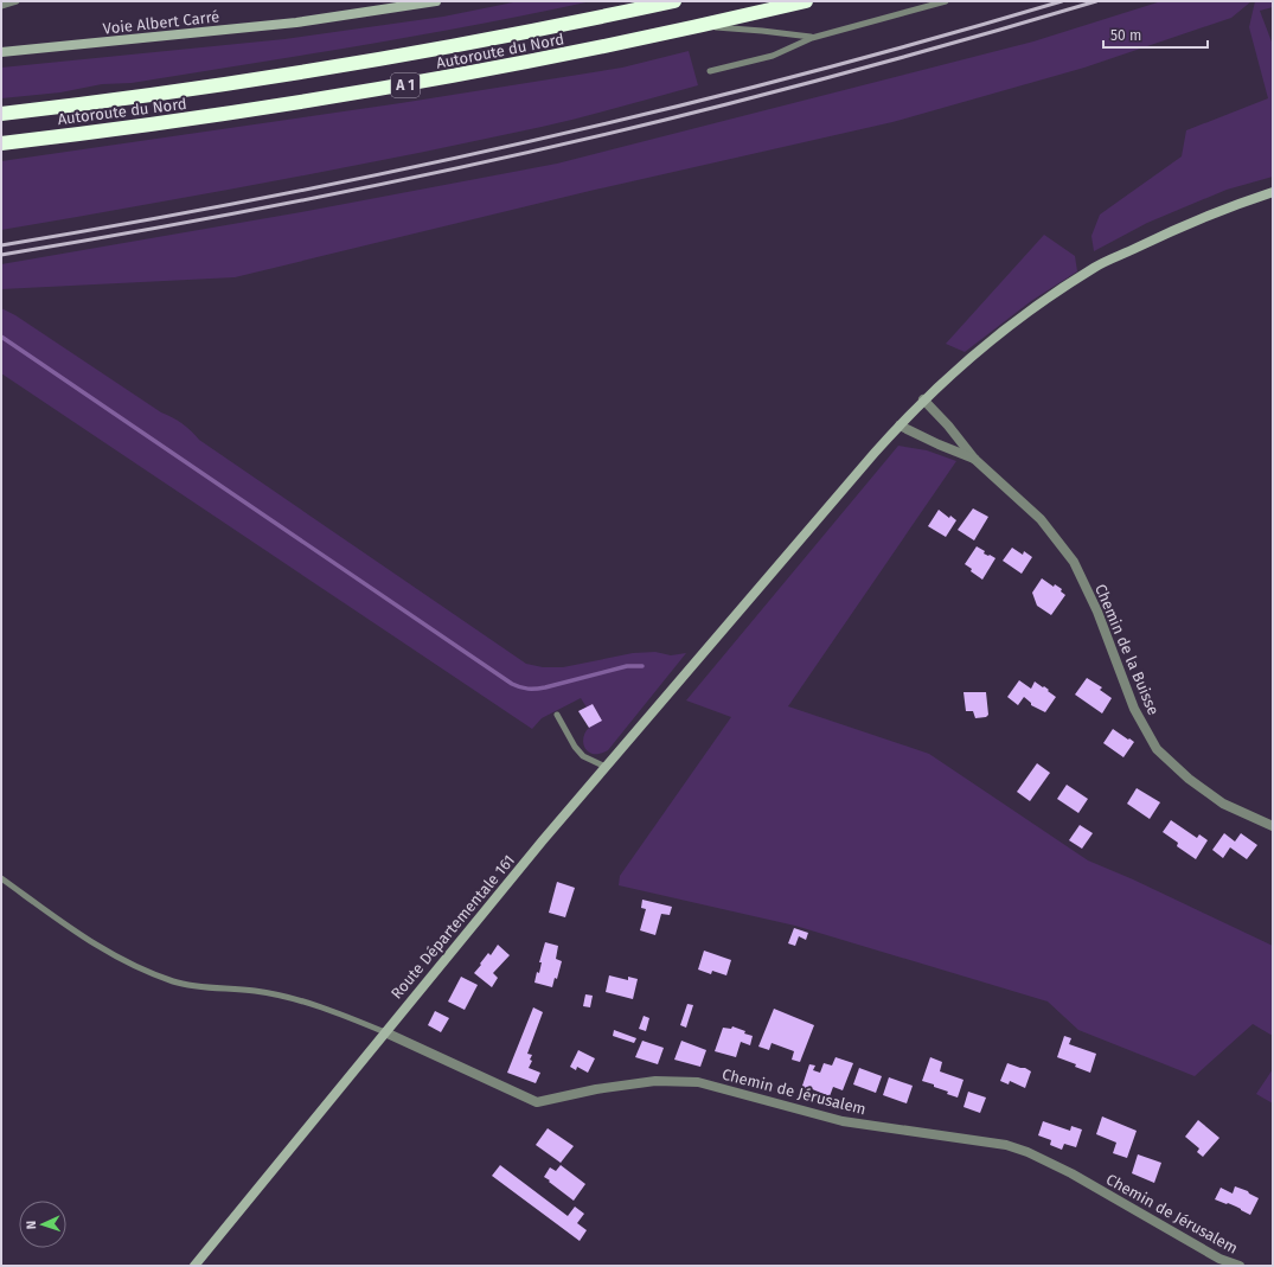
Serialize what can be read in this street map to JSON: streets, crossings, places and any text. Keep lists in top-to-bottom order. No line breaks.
{"streets":{"highway":["Autoroute du Nord","A 1"],"street":["Voie Albert Carré","Chemin de la Buisse","Route Départementale 161","Chemin de Jérusalem"]},"crossings":[["Chemin de la Buisse","Route Départementale 161"],["Route Départementale 161","Chemin de Jérusalem"]],"scale_bar":"50 m","north":"left"}
